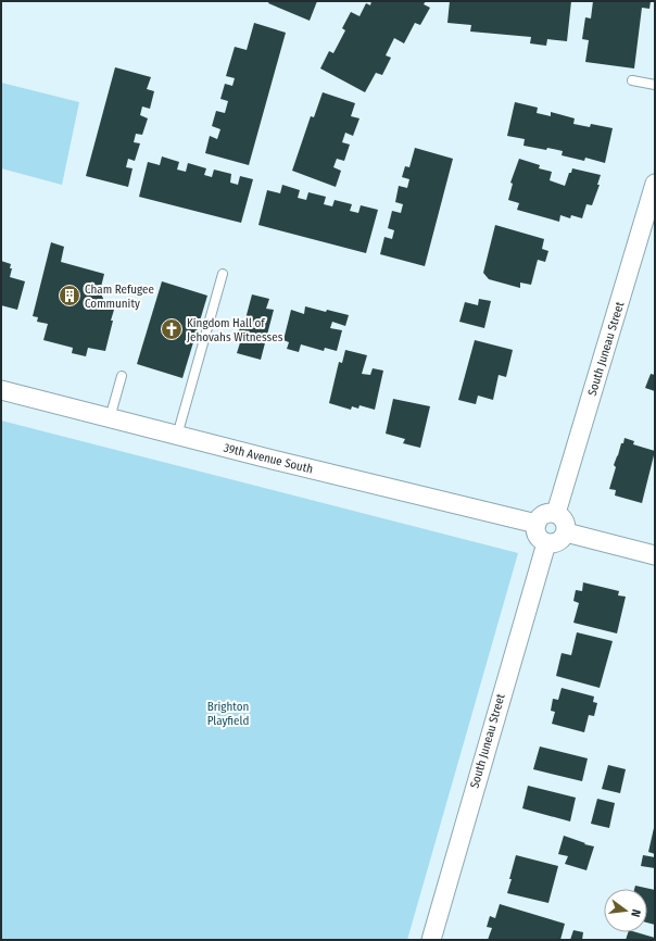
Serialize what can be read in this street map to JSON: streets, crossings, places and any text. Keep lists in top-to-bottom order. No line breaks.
{"streets":{"street":["South Juneau Street","39th Avenue South"]},"crossings":[["South Juneau Street","39th Avenue South"]],"parks":["Brighton Playfield"],"places":{"building":["Cham Refugee Community"],"church":["Kingdom Hall of Jehovahs Witnesses"]},"north":"right"}
